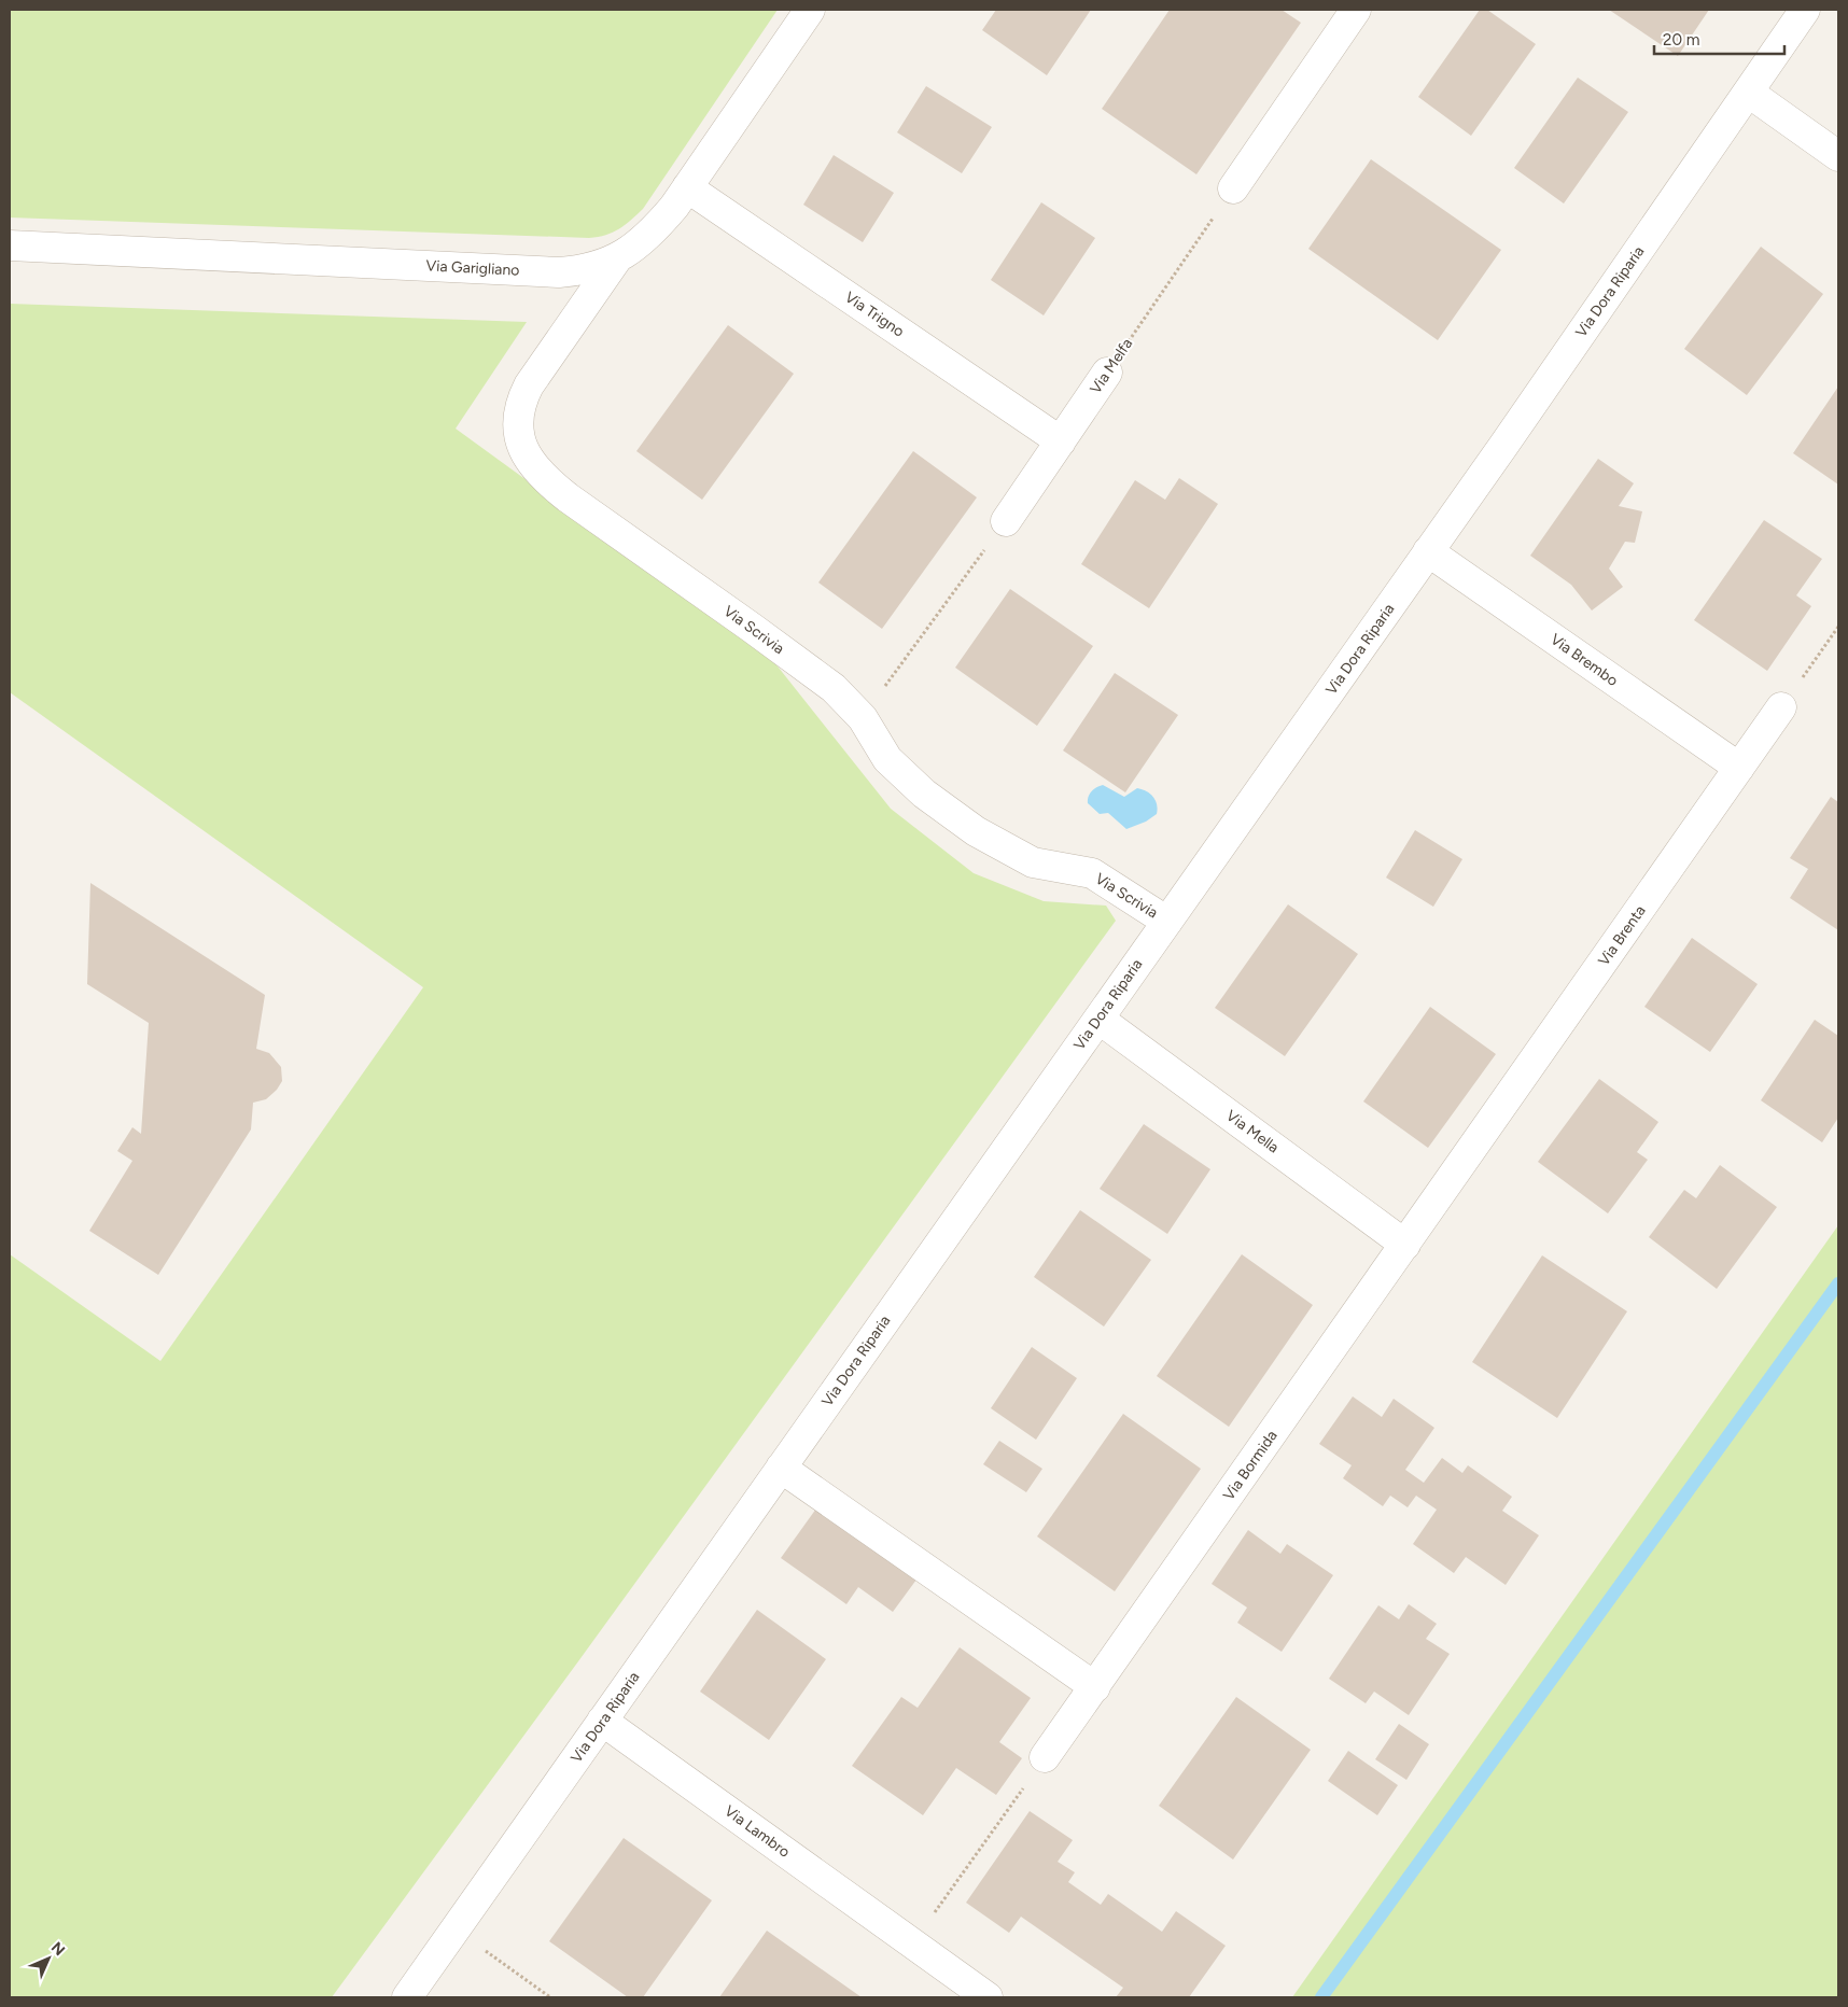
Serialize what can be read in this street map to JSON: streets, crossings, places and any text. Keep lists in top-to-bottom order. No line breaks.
{"streets":{"street":["Via Garigliano","Via Dora Riparia","Via Trigno","Via Melfa","Via Scrivia","Via Brembo","Via Brenta","Via Mella","Via Bormida","Via Lambro"]},"crossings":[["Via Garigliano","Via Trigno"],["Via Garigliano","Via Scrivia"],["Via Dora Riparia","Via Scrivia"],["Via Dora Riparia","Via Brembo"],["Via Dora Riparia","Via Mella"],["Via Dora Riparia","Via Lambro"],["Via Trigno","Via Melfa"],["Via Brembo","Via Brenta"],["Via Brenta","Via Mella"],["Via Brenta","Via Bormida"],["Via Mella","Via Bormida"]],"scale_bar":"20 m","north":"top right"}
